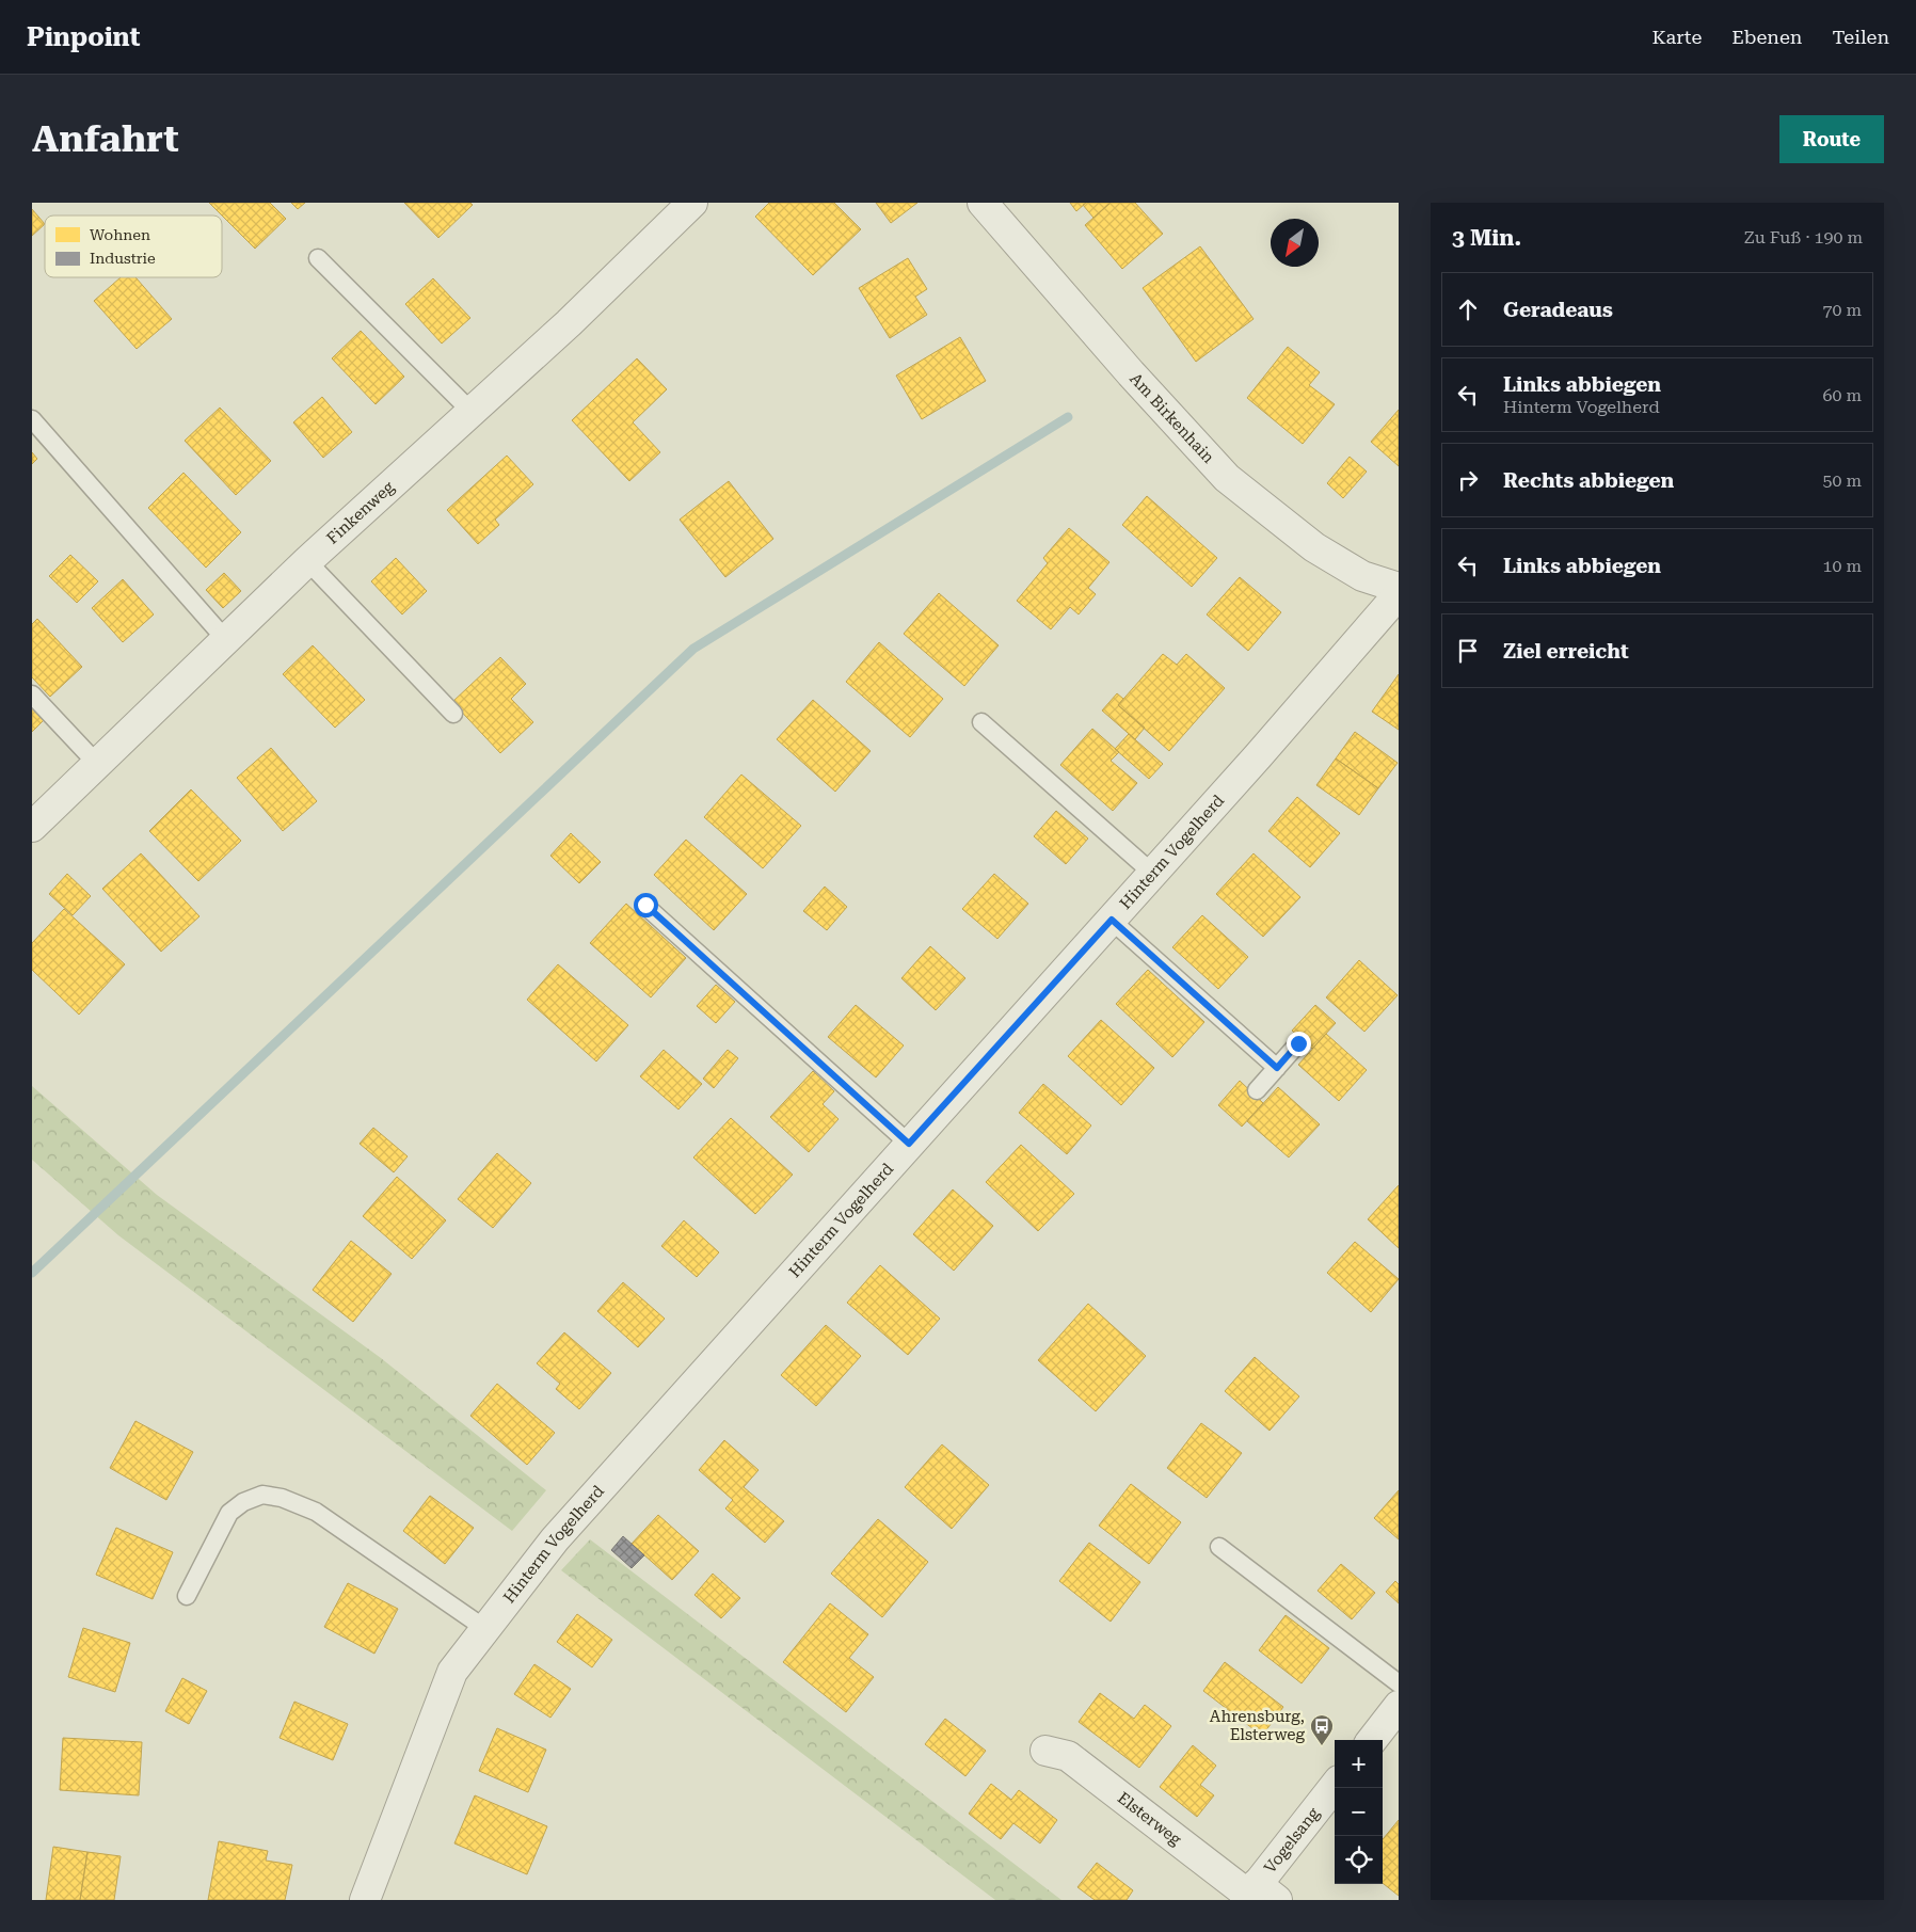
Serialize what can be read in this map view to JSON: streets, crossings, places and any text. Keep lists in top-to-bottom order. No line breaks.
{"streets":{"street":["Am Birkenhain","Finkenweg","Hinterm Vogelherd","Elsterweg","Vogelsang"]},"crossings":[["Elsterweg","Vogelsang"]],"places":{"bus stop":["Ahrensburg, Elsterweg"]},"legend":["Wohnen","Industrie"],"north":"bottom left","page":{"header":"Pinpoint","nav":["Karte","Ebenen","Teilen"],"buttons":"Route","title":"Anfahrt","heading":["3 Min.","Zu Fuß · 190 m"],"list":[["Geradeaus","70 m"],["Links abbiegen","Hinterm Vogelherd","60 m"],["Rechts abbiegen","50 m"],["Links abbiegen","10 m"],"Ziel erreicht"],"map_buttons":["+","−"]}}
